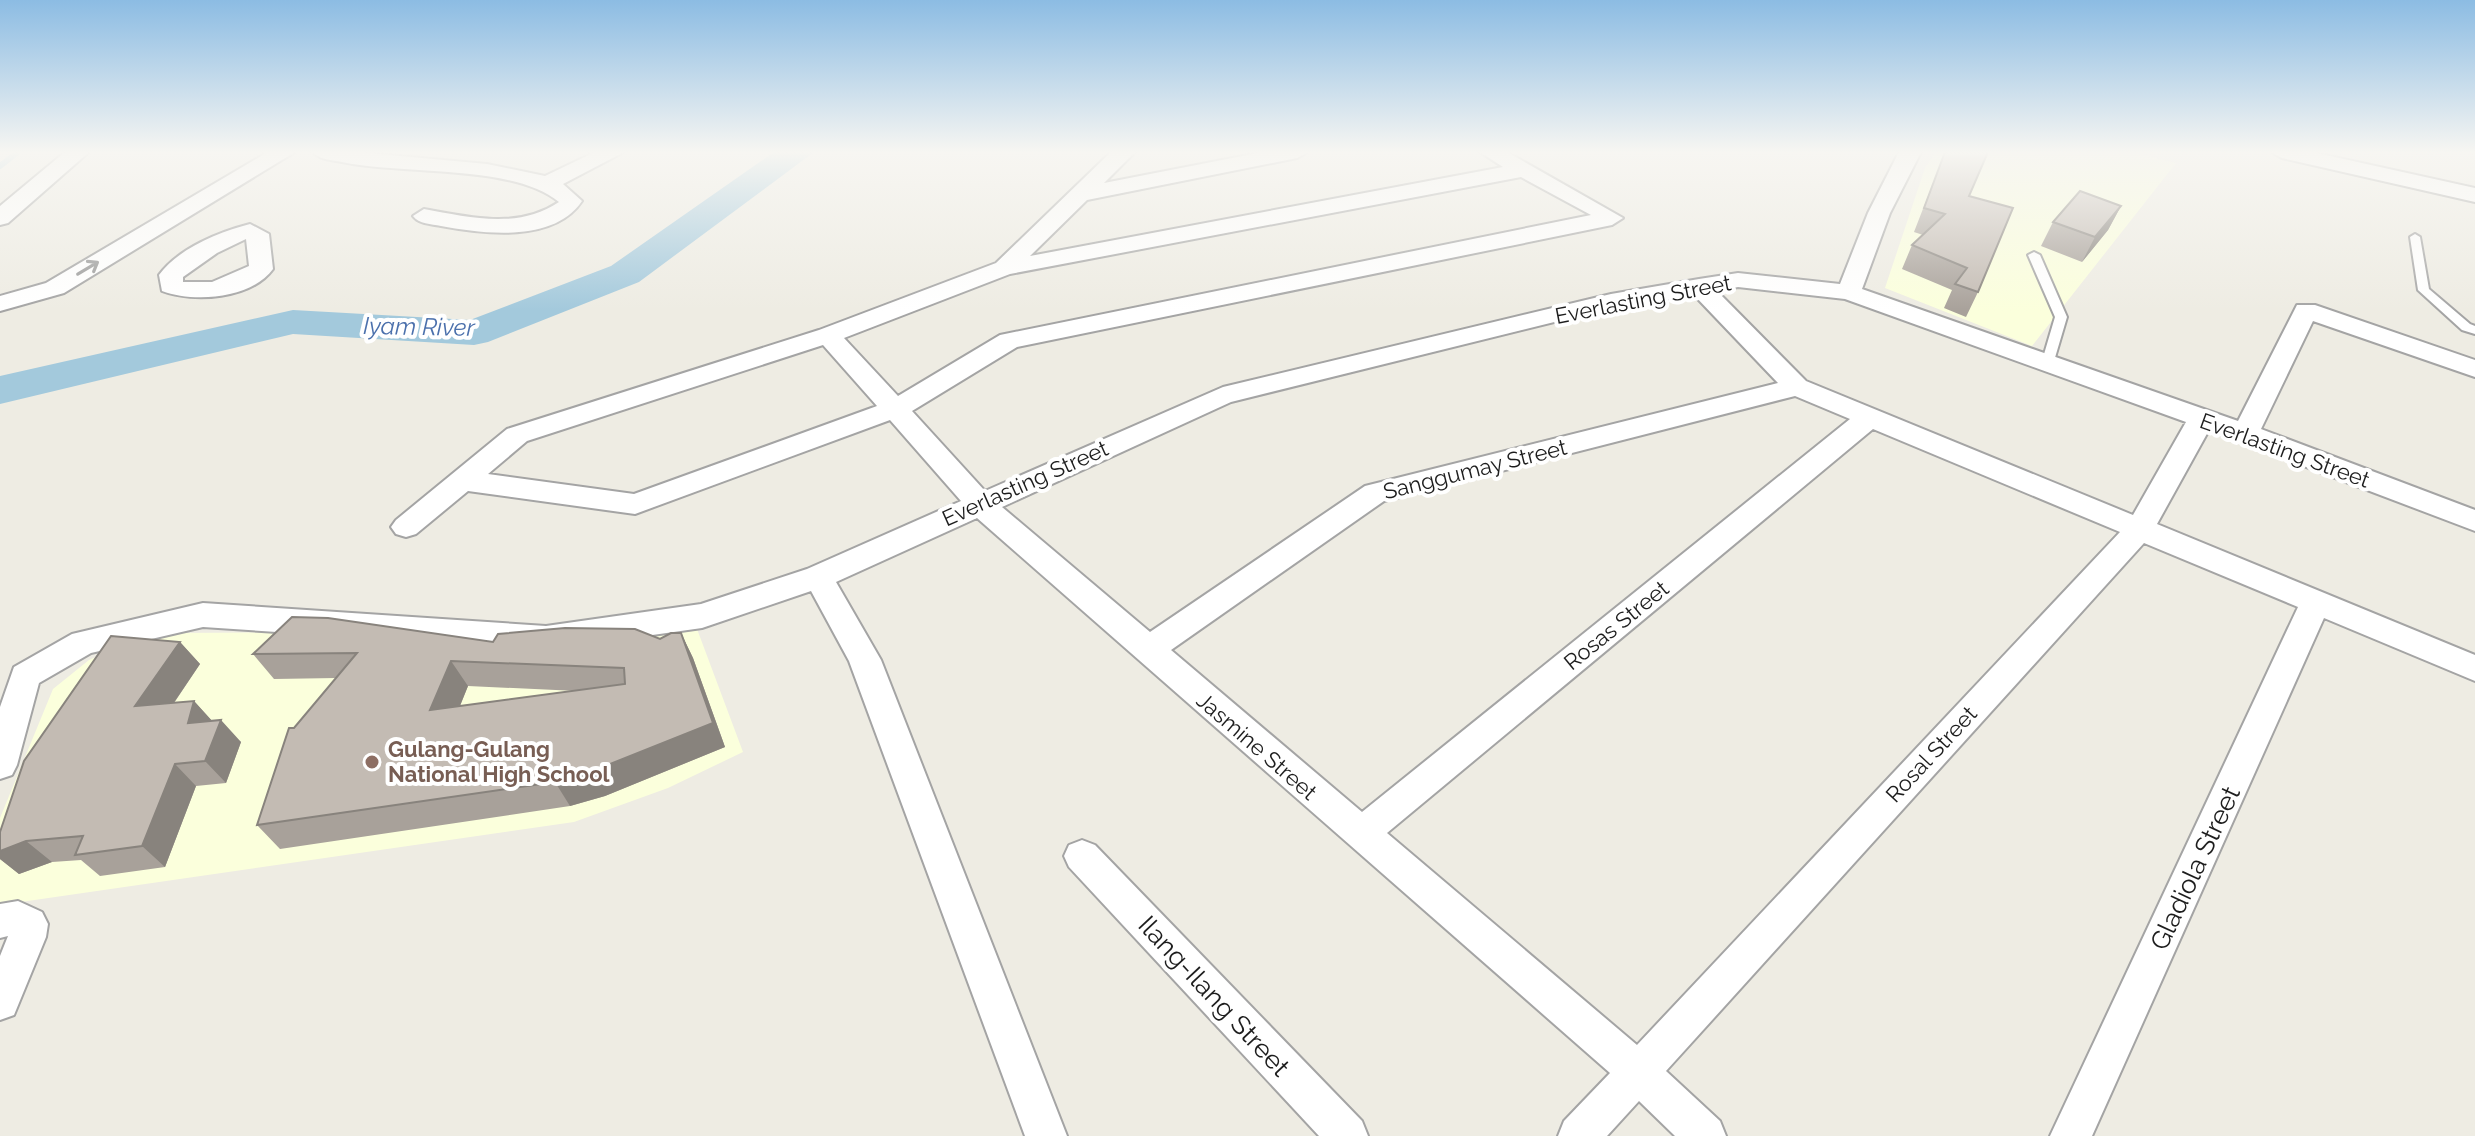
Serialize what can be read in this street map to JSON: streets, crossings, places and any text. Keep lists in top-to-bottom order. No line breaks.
{"streets":{"street":["Everlasting Street","Sanggumay Street","Rosas Street","Jasmine Street","Rosal Street","Gladiola Street","Ilang-Ilang Street"]},"crossings":[["Everlasting Street","Jasmine Street"],["Everlasting Street","Rosal Street"],["Sanggumay Street","Jasmine Street"],["Rosas Street","Jasmine Street"],["Jasmine Street","Rosal Street"]],"water":["Iyam River"],"places":["Gulang-Gulang National High School"]}
